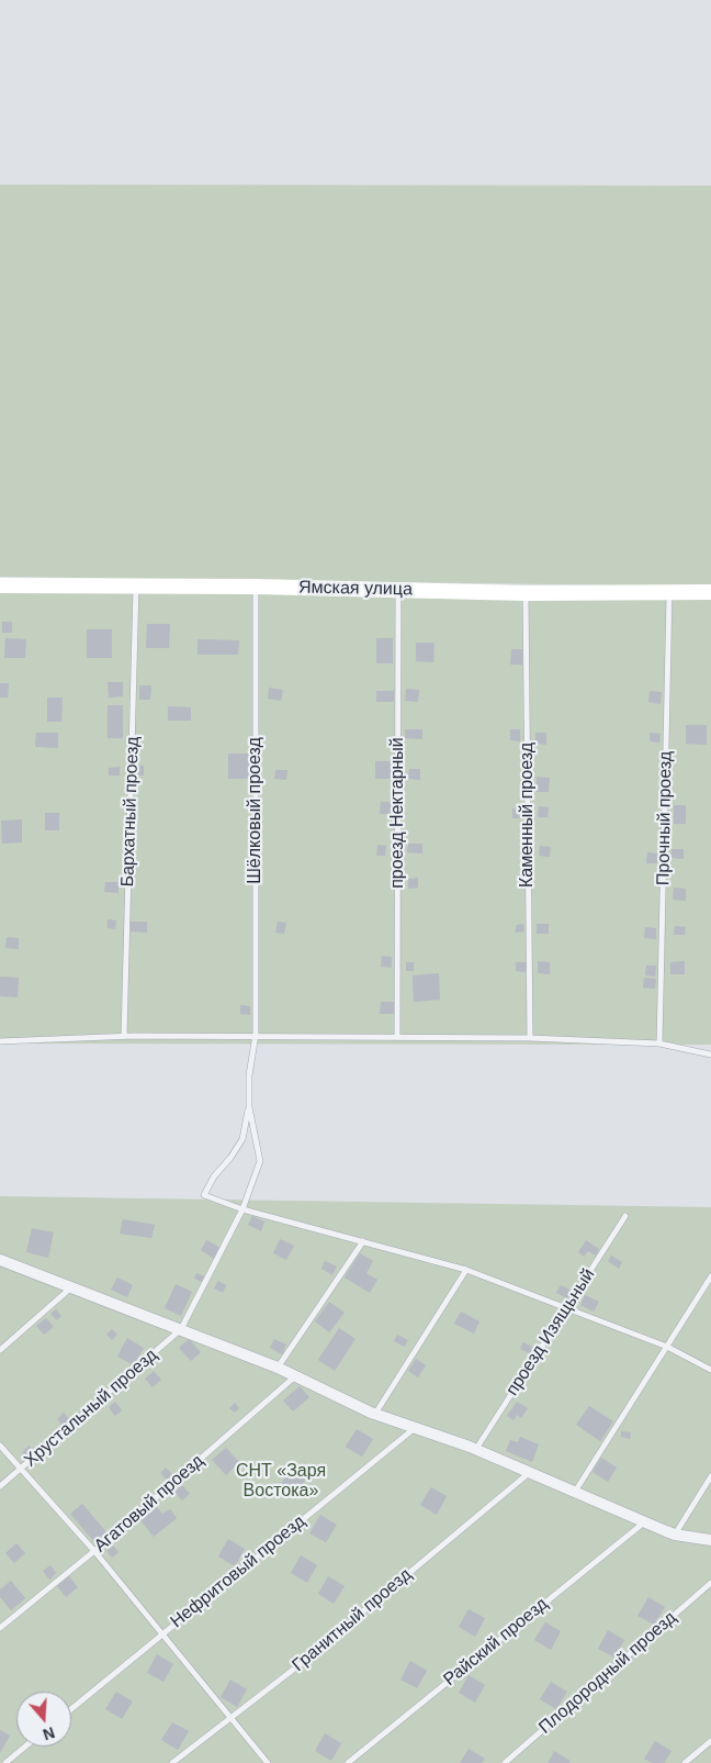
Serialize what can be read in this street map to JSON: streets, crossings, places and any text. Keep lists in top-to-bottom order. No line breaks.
{"streets":{"street":["Ямская улица"],"lane":["Шёлковый проезд","Бархатный проезд","проезд Нектарный","Каменный проезд","Прочный проезд","проезд Изящьный","Хрустальный проезд","Агатовый проезд","Нефритовый проезд","Гранитный проезд","Райский проезд","Плодородный проезд"]},"crossings":[["Ямская улица","Шёлковый проезд"],["Ямская улица","Бархатный проезд"],["Ямская улица","проезд Нектарный"],["Ямская улица","Каменный проезд"],["Ямская улица","Прочный проезд"]],"parks":["СНТ «Заря Востока»"],"north":"bottom"}
